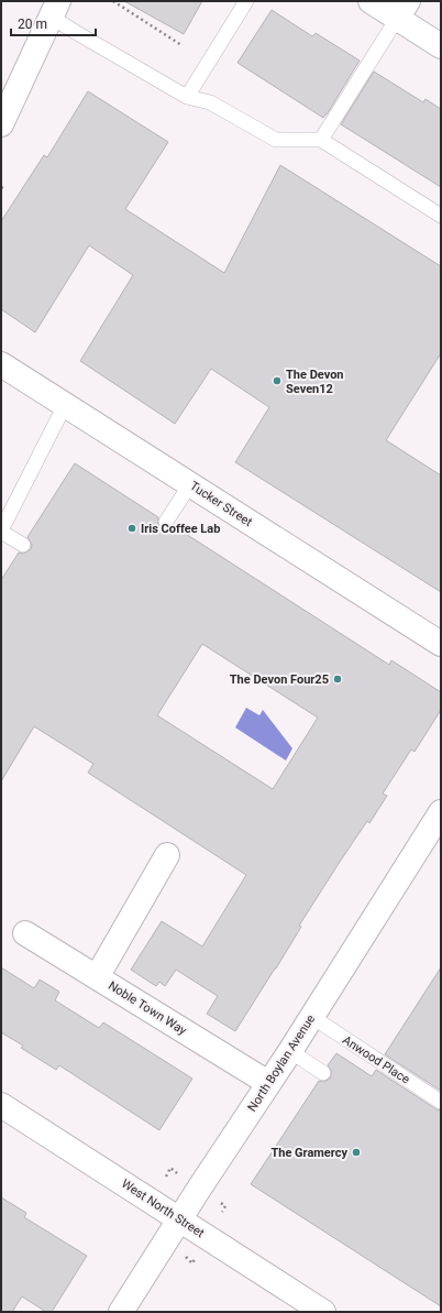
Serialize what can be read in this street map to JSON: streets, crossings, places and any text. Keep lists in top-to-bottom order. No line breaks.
{"streets":{"street":["Tucker Street","Noble Town Way","North Boylan Avenue","West North Street"],"lane":["Anwood Place"]},"crossings":[["Noble Town Way","North Boylan Avenue"],["Anwood Place","North Boylan Avenue"],["North Boylan Avenue","West North Street"]],"places":["The Devon Seven12","Iris Coffee Lab","The Devon Four25","The Gramercy"],"scale_bar":"20 m"}
